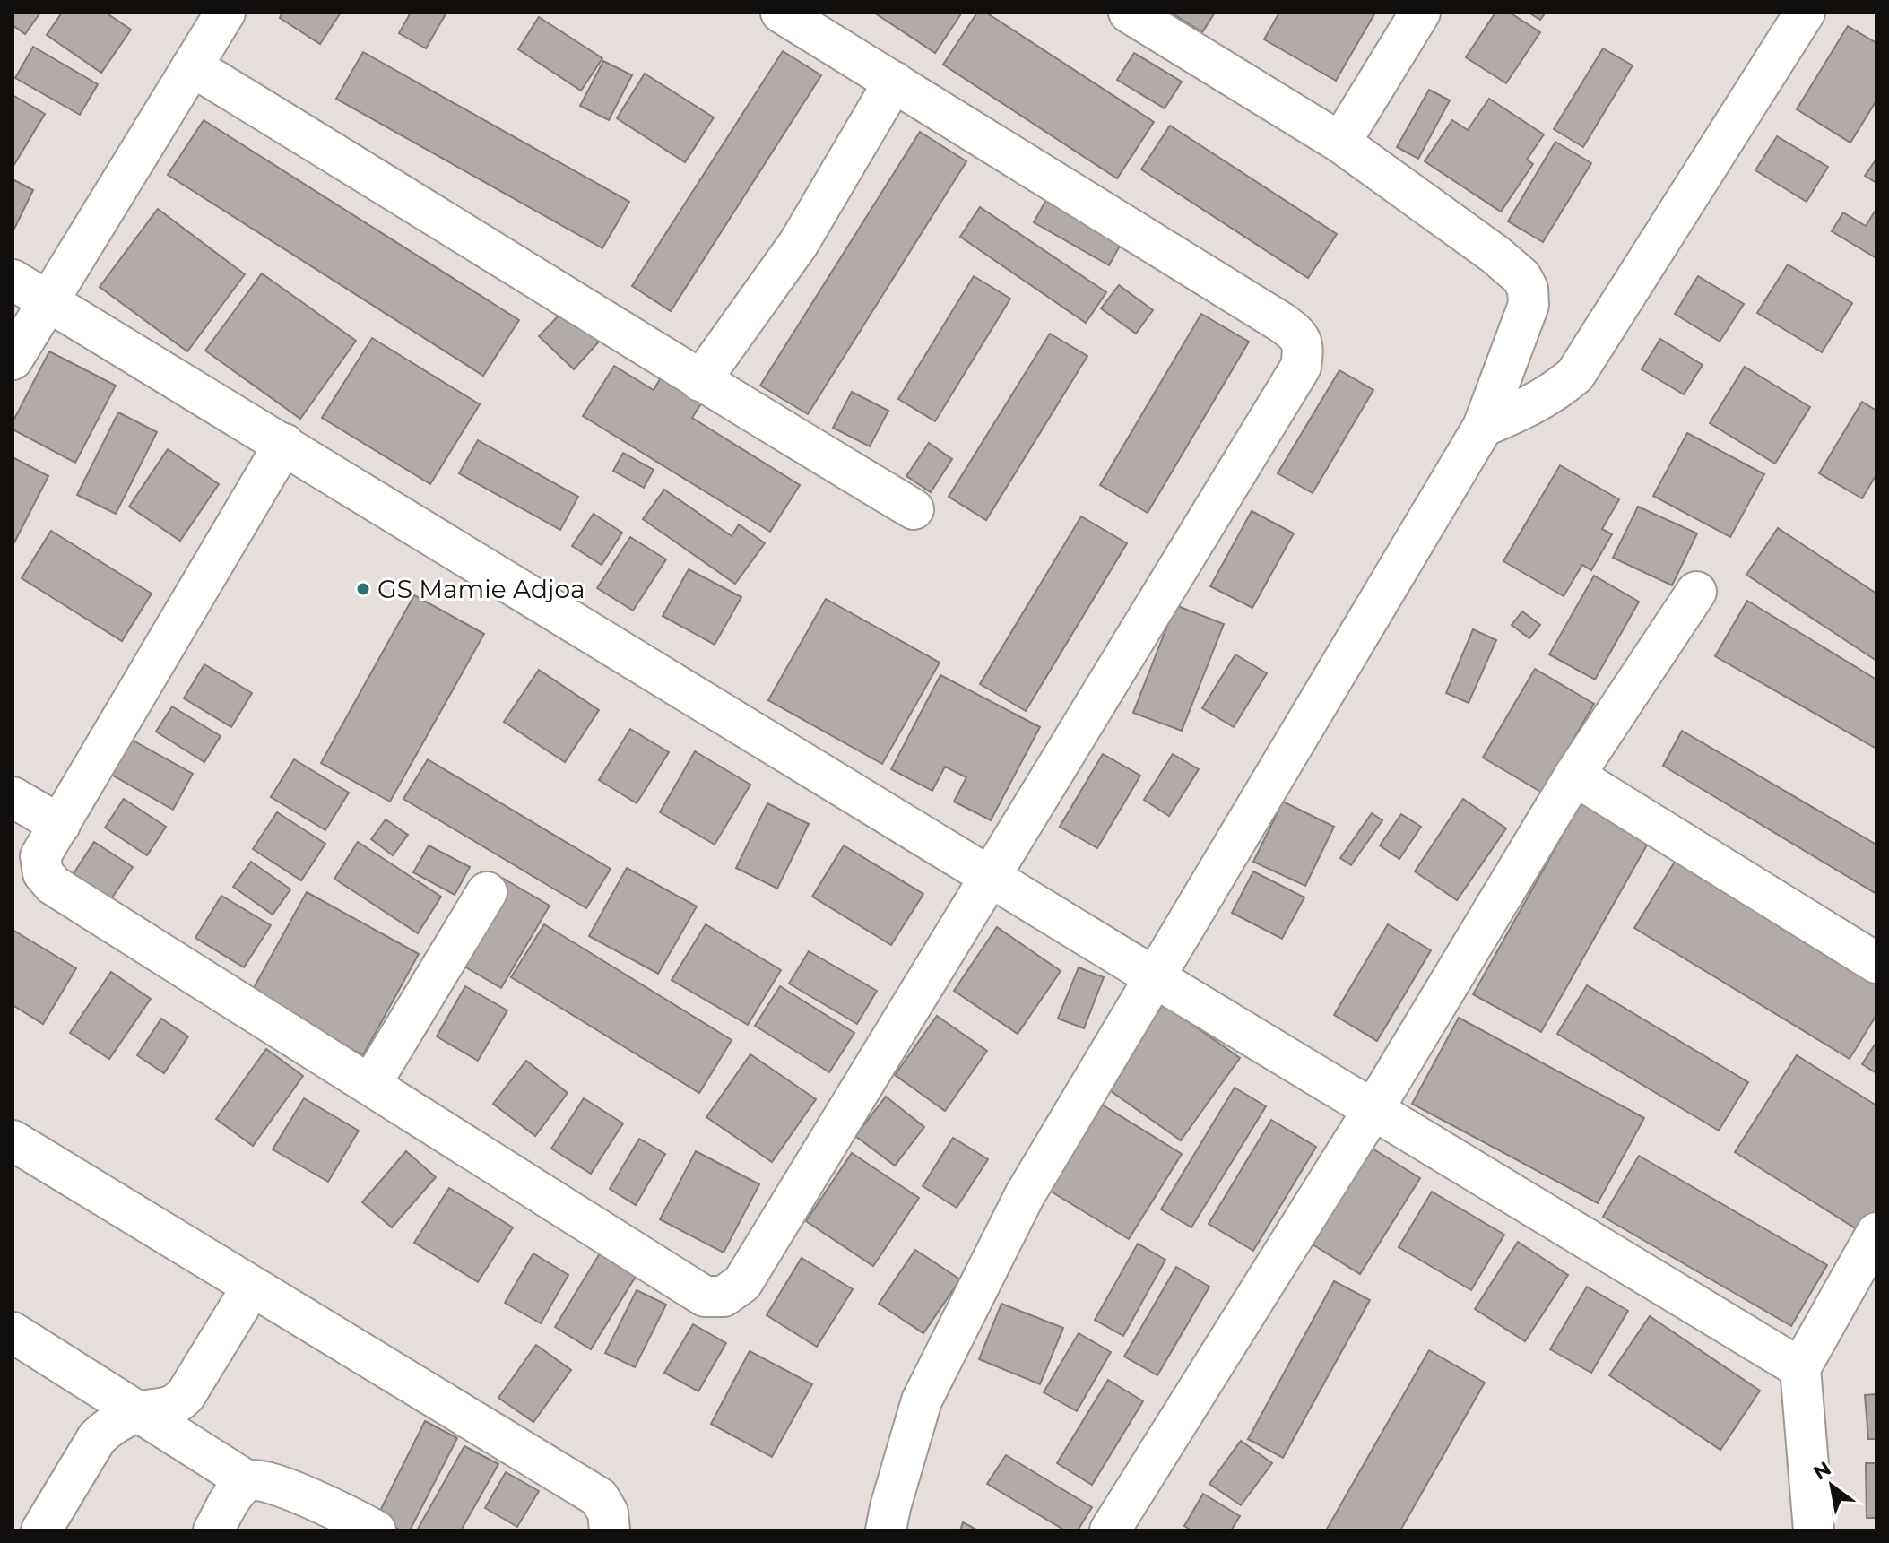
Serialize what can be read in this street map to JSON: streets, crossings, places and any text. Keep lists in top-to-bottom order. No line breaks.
{"places":["GS Mamie Adjoa"],"north":"top left"}
